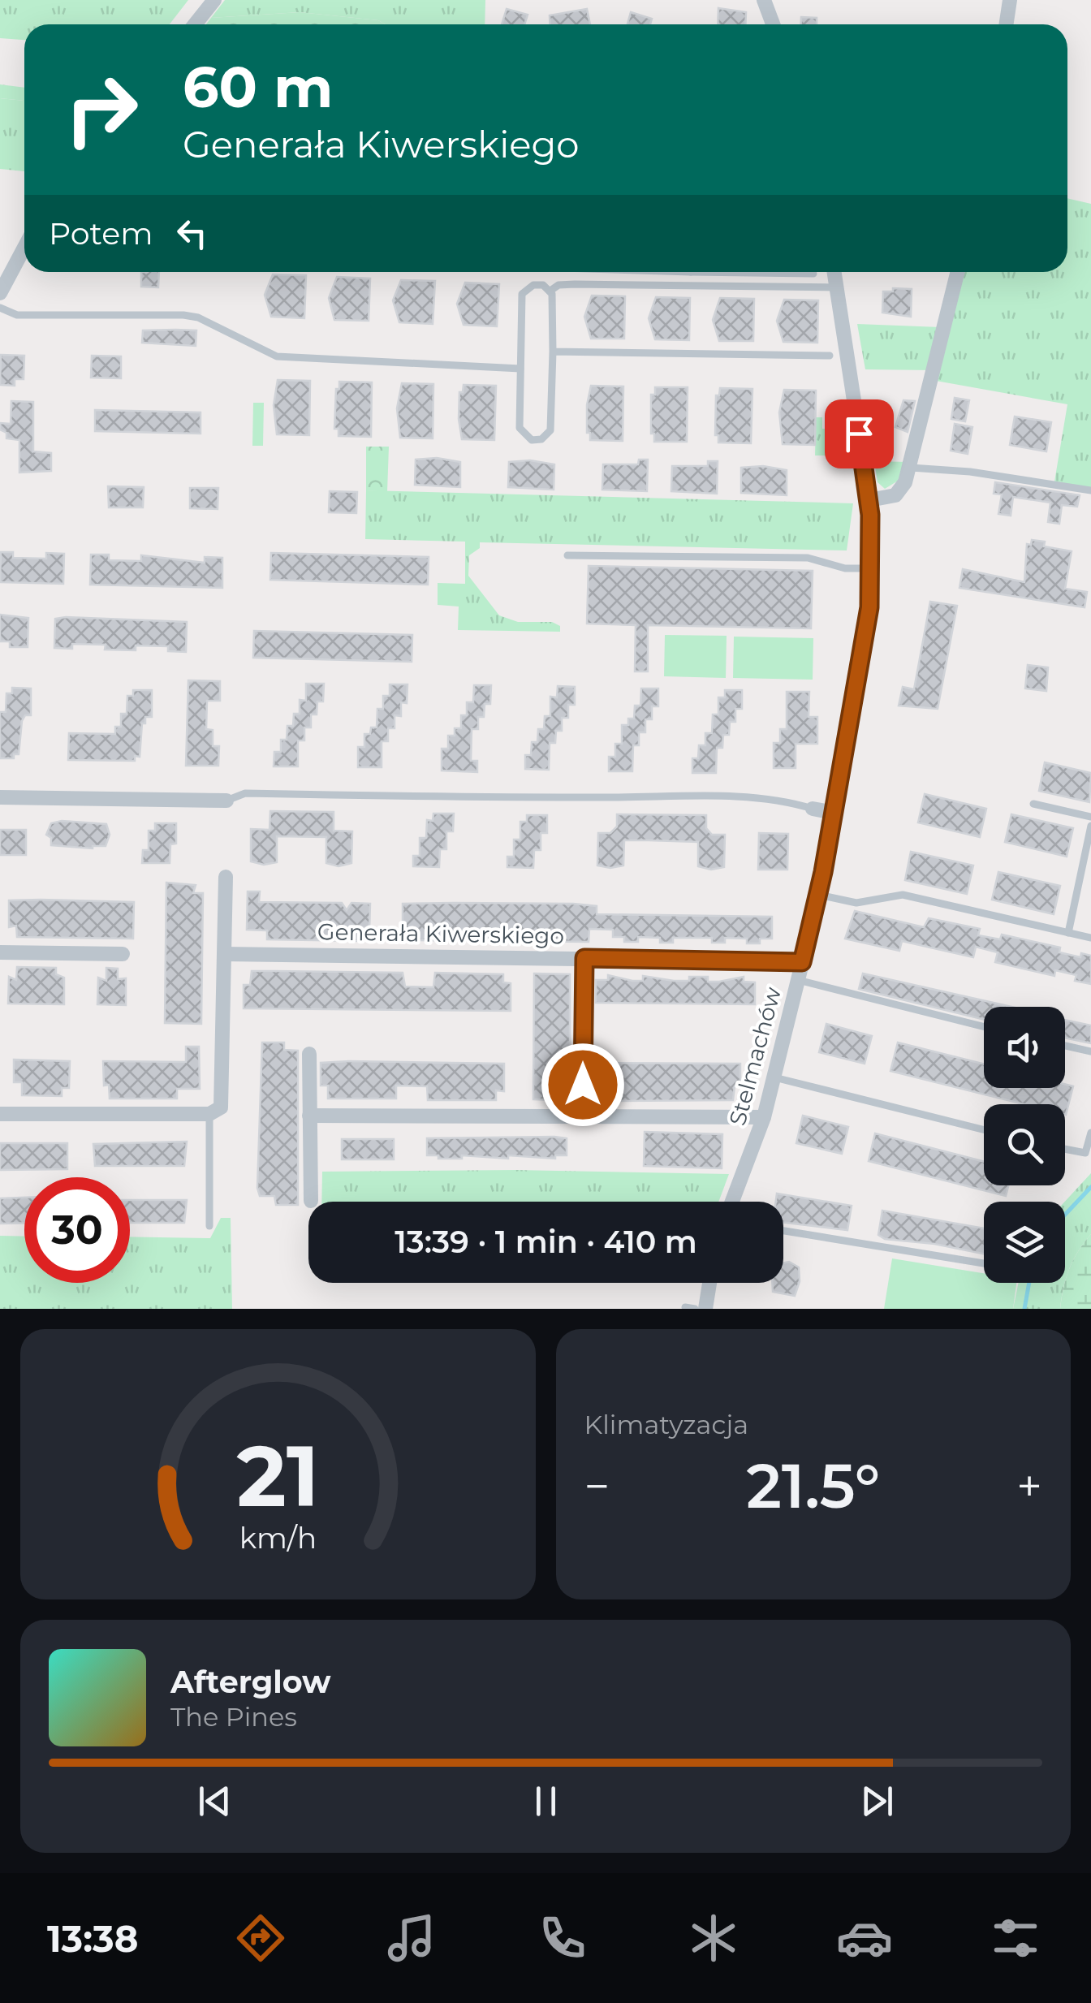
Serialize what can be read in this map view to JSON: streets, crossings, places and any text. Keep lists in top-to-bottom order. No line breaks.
{"streets":{"street":["Generała Kiwerskiego","Stelmachów"]},"crossings":[["Generała Kiwerskiego","Stelmachów"]],"page":{"turn":["60 m","Generała Kiwerskiego"],"then":"Potem","limit":"30","trip":"13:39 · 1 min · 410 m","tile":"Klimatyzacja","heat":["−","21.5°","+"],"song":["Afterglow","The Pines"],"tabs":"13:38","gauge":["21","km/h"]}}
